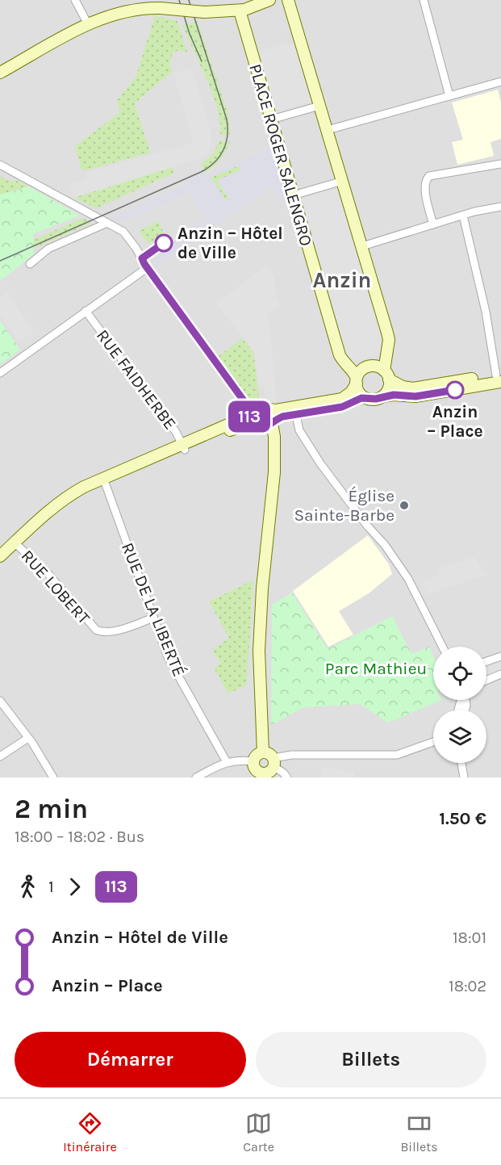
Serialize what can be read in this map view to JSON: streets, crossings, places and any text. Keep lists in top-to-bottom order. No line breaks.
{"streets":{"street":["PLACE ROGER SALENGRO","RUE FAIDHERBE","RUE LOBERT","RUE DE LA LIBERTÉ"]},"crossings":[["RUE LOBERT","RUE DE LA LIBERTÉ"]],"districts":["Anzin"],"parks":["Parc Mathieu"],"places":["Anzin – Hôtel de Ville","Anzin – Place","Église Sainte-Barbe"],"lines":["bus line 113"],"page":{"on_map":"113","heading":["2 min","18:00 – 18:02 · Bus","1.50 €"],"legs":["1","113"],"list":[{"name":"Anzin – Hôtel de Ville","value":"18:01"},{"name":"Anzin – Place","value":"18:02"}],"buttons":["Démarrer","Billets"],"tabs":["Itinéraire","Carte","Billets"]}}
